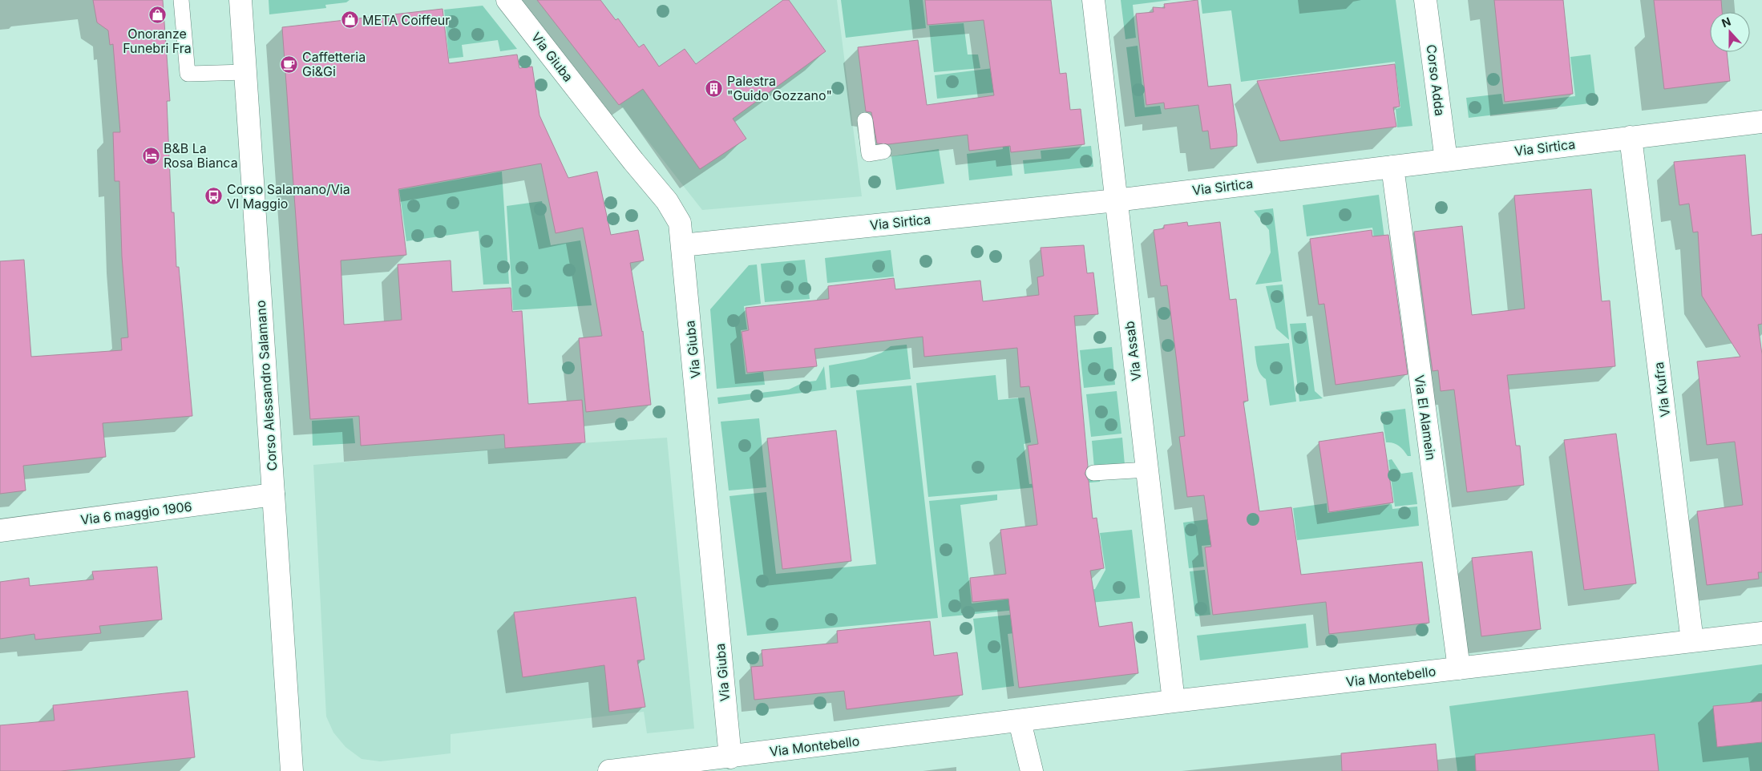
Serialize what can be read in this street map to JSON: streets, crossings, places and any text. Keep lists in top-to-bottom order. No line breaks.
{"streets":{"street":["Via Giuba","Corso Adda","Via Sirtica","Via Assab","Corso Alessandro Salamano","Via Kufra","Via El Alamein","Via 6 maggio 1906","Via Montebello"]},"crossings":[["Via Giuba","Via Sirtica"],["Via Giuba","Via Montebello"],["Corso Adda","Via Sirtica"],["Via Sirtica","Via Assab"],["Via Sirtica","Via Kufra"],["Via Sirtica","Via El Alamein"],["Via Assab","Via Montebello"],["Corso Alessandro Salamano","Via 6 maggio 1906"],["Via Kufra","Via Montebello"],["Via El Alamein","Via Montebello"]],"places":{"shop":["Onoranze Funebri Fra","META Coiffeur"],"cafe":["Caffetteria Gi&Gi"],"building":["Palestra \"Guido Gozzano\""],"hotel":["B&B La Rosa Bianca"],"bus stop":["Corso Salamano/Via VI Maggio"]},"north":"top"}
